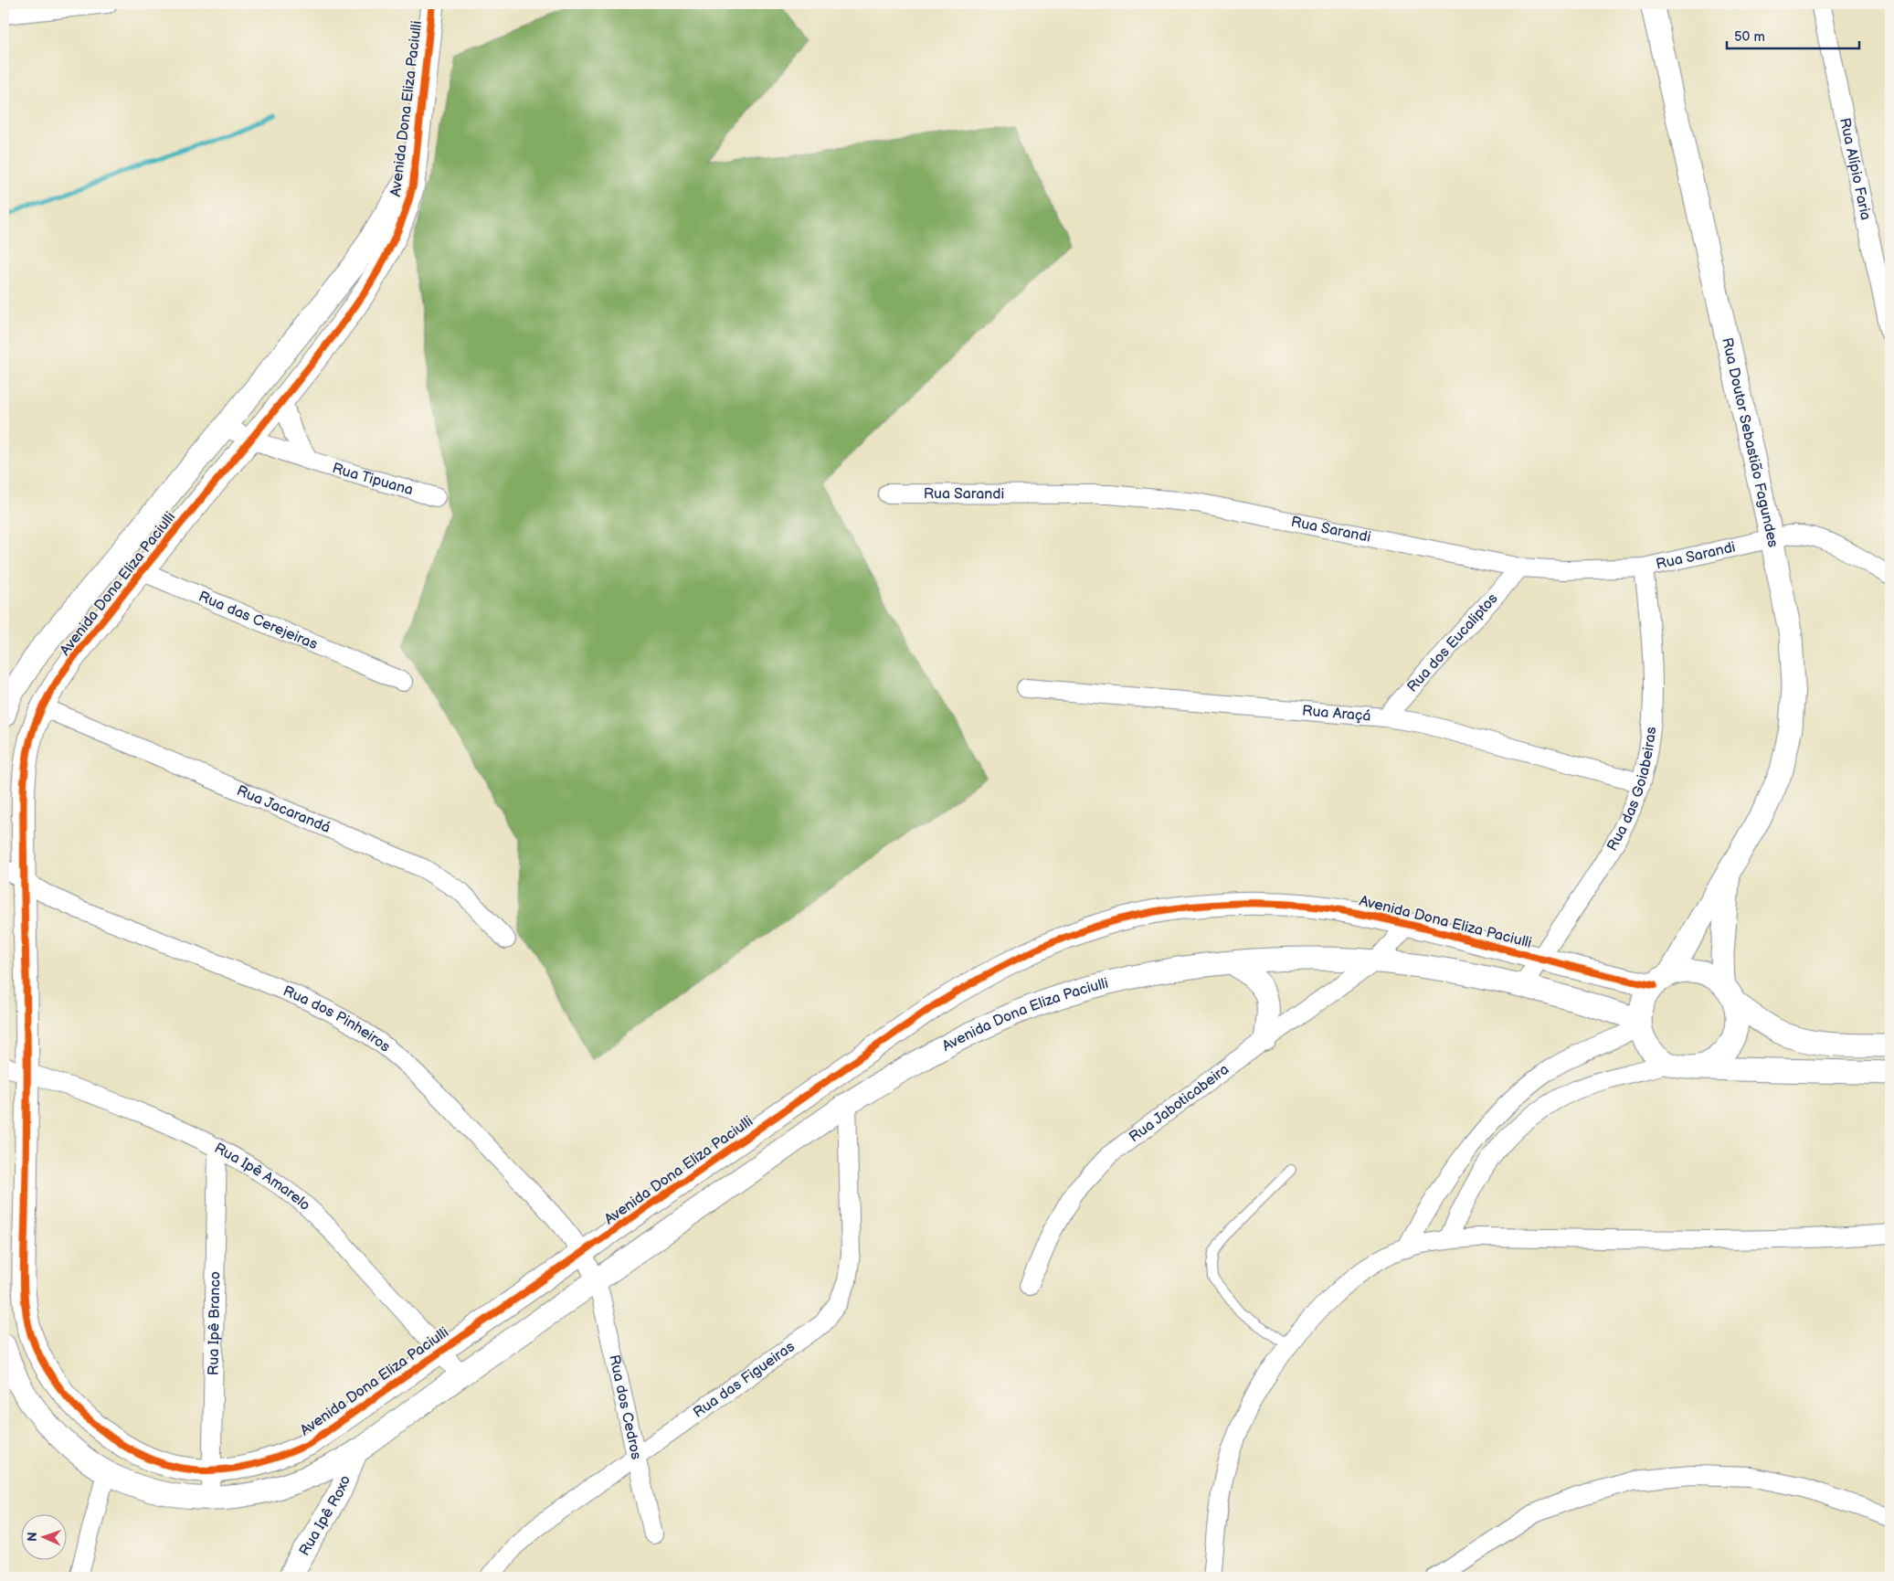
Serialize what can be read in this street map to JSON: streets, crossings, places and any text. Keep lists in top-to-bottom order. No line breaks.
{"streets":{"street":["Avenida Dona Eliza Paciulli","Rua Alípio Faria","Rua Doutor Sebastião Fagundes","Rua Tipuana","Rua Sarandi","Rua das Cerejeiras","Rua dos Eucaliptos","Rua Araçá","Rua das Goiabeiras","Rua Jacarandá","Rua dos Pinheiros","Rua Jaboticabeira","Rua Ipê Amarelo","Rua Ipê Branco","Rua das Figueiras","Rua dos Cedros","Rua Ipê Roxo"]},"crossings":[["Avenida Dona Eliza Paciulli","Rua Doutor Sebastião Fagundes"],["Avenida Dona Eliza Paciulli","Rua Tipuana"],["Avenida Dona Eliza Paciulli","Rua das Cerejeiras"],["Avenida Dona Eliza Paciulli","Rua das Goiabeiras"],["Avenida Dona Eliza Paciulli","Rua Jacarandá"],["Avenida Dona Eliza Paciulli","Rua dos Pinheiros"],["Avenida Dona Eliza Paciulli","Rua Jaboticabeira"],["Avenida Dona Eliza Paciulli","Rua Ipê Amarelo"],["Avenida Dona Eliza Paciulli","Rua Ipê Branco"],["Avenida Dona Eliza Paciulli","Rua das Figueiras"],["Avenida Dona Eliza Paciulli","Rua dos Cedros"],["Avenida Dona Eliza Paciulli","Rua Ipê Roxo"],["Rua Doutor Sebastião Fagundes","Rua Sarandi"],["Rua Sarandi","Rua dos Eucaliptos"],["Rua Sarandi","Rua das Goiabeiras"],["Rua dos Eucaliptos","Rua Araçá"],["Rua Araçá","Rua das Goiabeiras"],["Rua dos Pinheiros","Rua dos Cedros"],["Rua Ipê Amarelo","Rua Ipê Branco"],["Rua das Figueiras","Rua dos Cedros"]],"scale_bar":"50 m","north":"left"}
